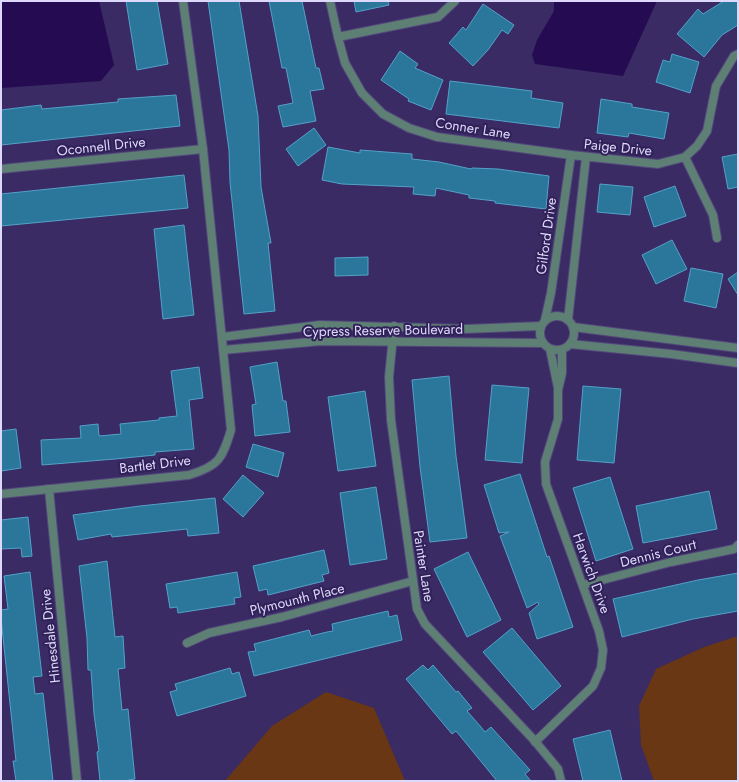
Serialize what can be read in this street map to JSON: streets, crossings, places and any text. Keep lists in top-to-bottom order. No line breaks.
{"streets":{"street":["Conner Lane","Oconnell Drive","Paige Drive","Gilford Drive","Cypress Reserve Boulevard","Bartlet Drive","Dennis Court","Painter Lane","Harwich Drive","Plymounth Place","Hinesdale Drive"]},"crossings":[["Conner Lane","Paige Drive"],["Conner Lane","Gilford Drive"],["Paige Drive","Gilford Drive"],["Gilford Drive","Cypress Reserve Boulevard"],["Gilford Drive","Harwich Drive"],["Cypress Reserve Boulevard","Bartlet Drive"],["Cypress Reserve Boulevard","Painter Lane"],["Cypress Reserve Boulevard","Harwich Drive"],["Bartlet Drive","Hinesdale Drive"],["Dennis Court","Harwich Drive"],["Painter Lane","Harwich Drive"],["Painter Lane","Plymounth Place"]]}
